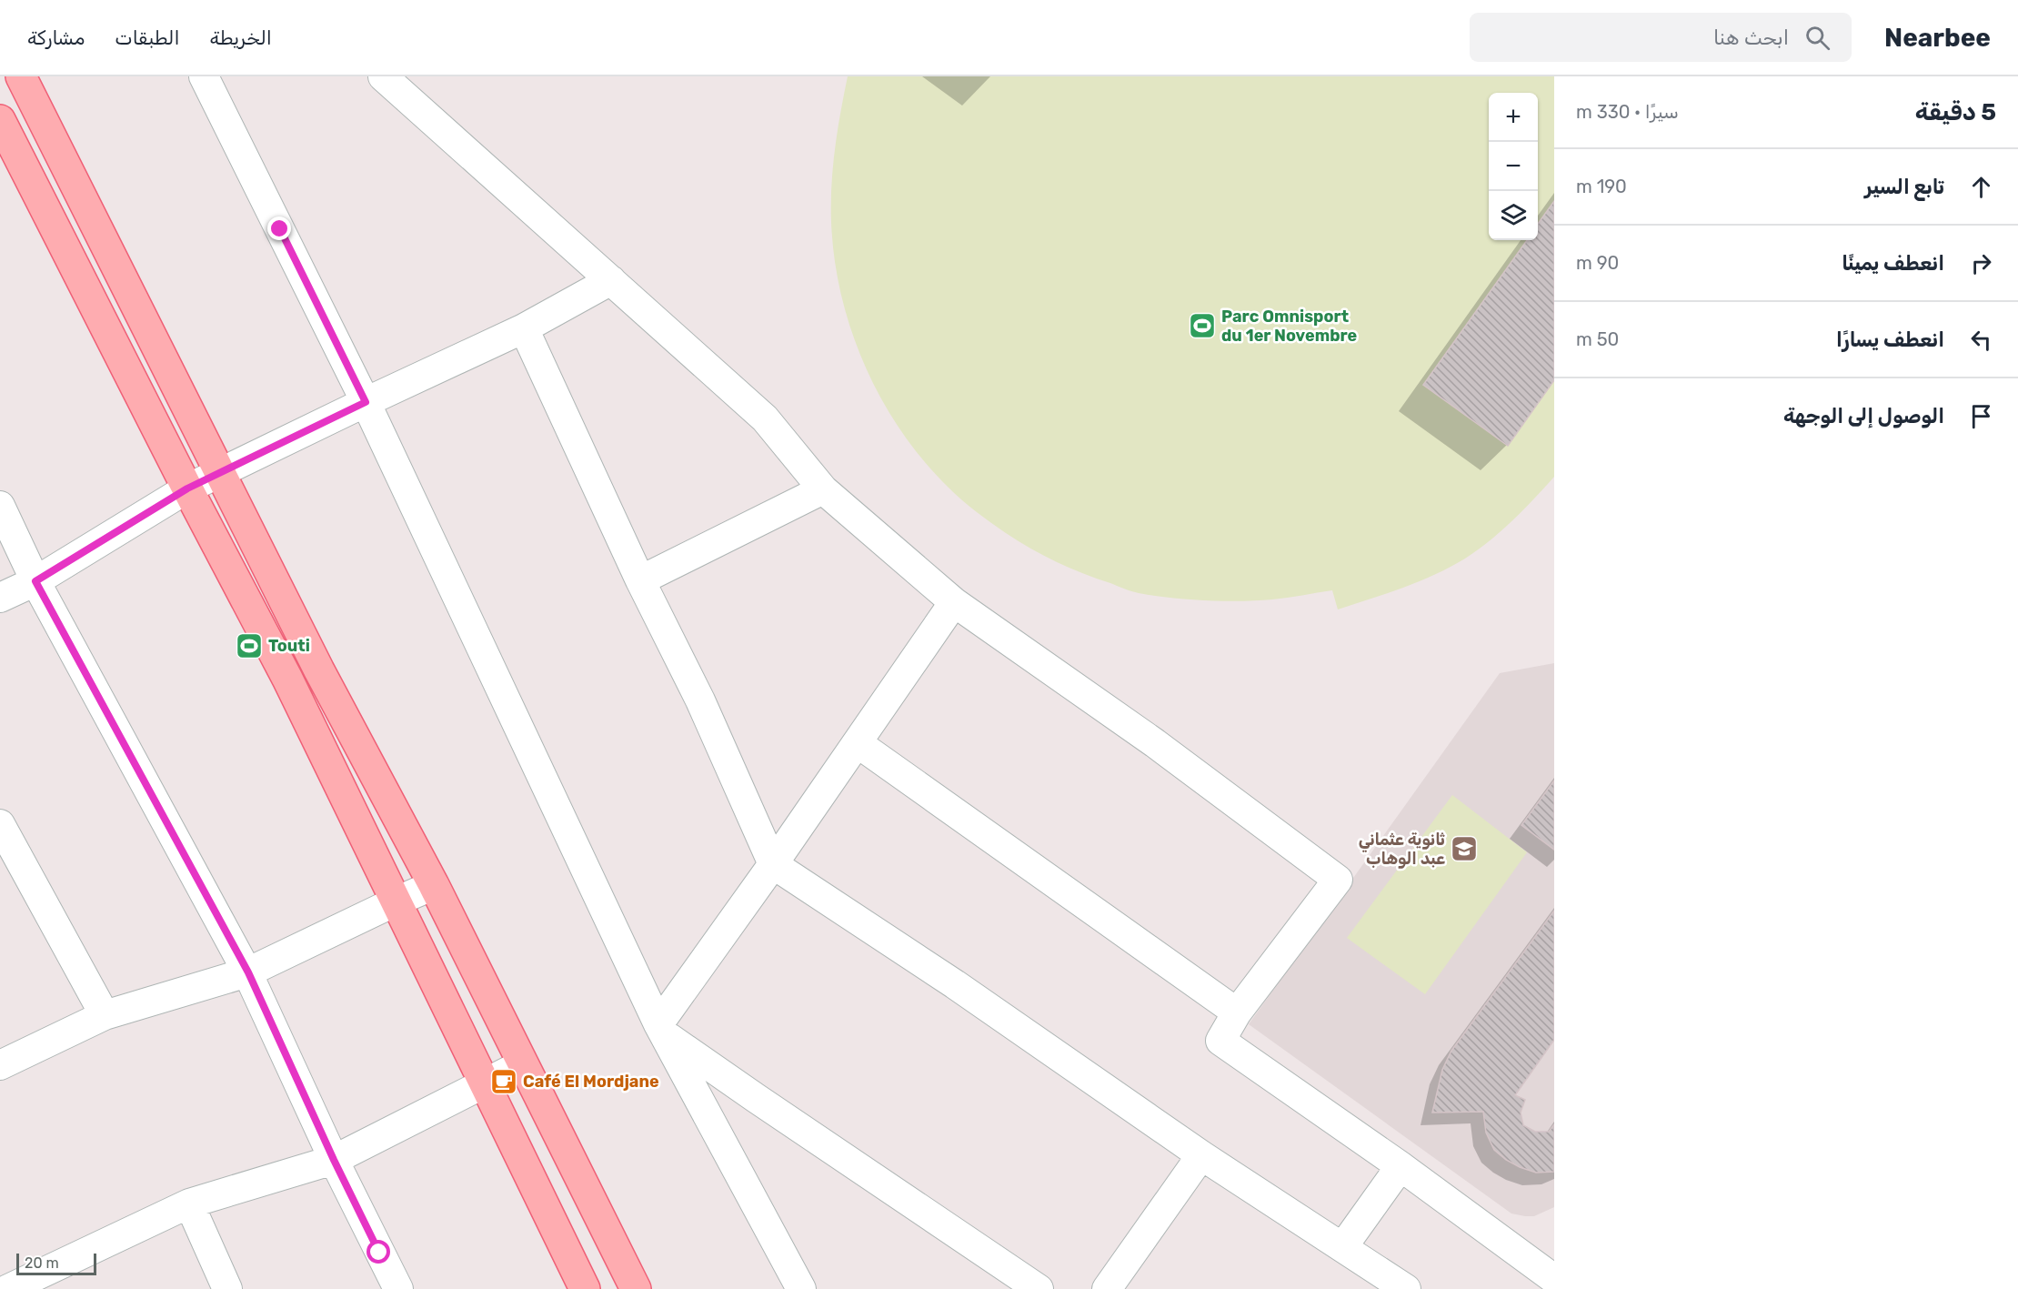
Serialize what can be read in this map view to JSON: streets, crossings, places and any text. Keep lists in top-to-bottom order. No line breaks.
{"places":{"sports":["Parc Omnisport du 1er Novembre","Touti"],"school or university":["ثانوية عثماني عبد الوهاب"],"cafe":["Café El Mordjane"]},"scale_bar":"20 m","page":{"header":"Nearbee","search":"ابحث هنا","nav":["الخريطة","الطبقات","مشاركة"],"heading":["5 دقيقة","سيرًا · 330 m"],"map_buttons":["+","−"],"list":[["تابع السير","190 m"],["انعطف يمينًا","90 m"],["انعطف يسارًا","50 m"],"الوصول إلى الوجهة"],"scale":"20 m"}}
